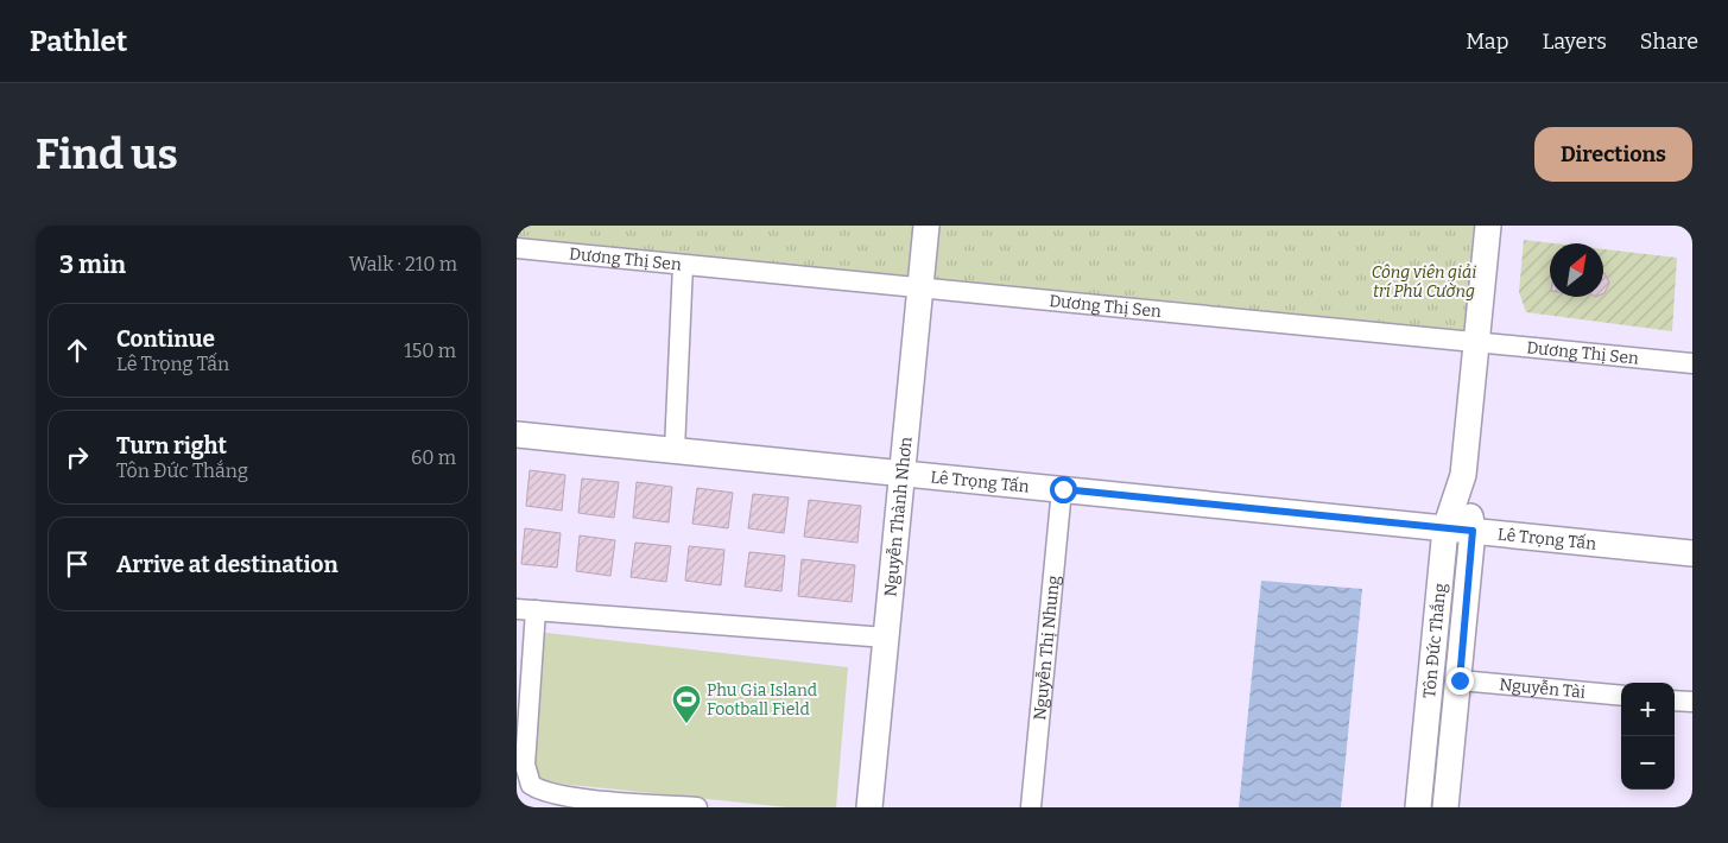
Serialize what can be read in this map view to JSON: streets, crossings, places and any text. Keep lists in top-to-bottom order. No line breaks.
{"streets":{"street":["Dương Thị Sen","Lê Trọng Tấn","Nguyễn Thành Nhơn","Tôn Đức Thắng","Nguyễn Thị Nhung","Nguyễn Tài"]},"crossings":[["Dương Thị Sen","Nguyễn Thành Nhơn"],["Dương Thị Sen","Tôn Đức Thắng"],["Lê Trọng Tấn","Nguyễn Thành Nhơn"],["Lê Trọng Tấn","Tôn Đức Thắng"],["Lê Trọng Tấn","Nguyễn Thị Nhung"],["Tôn Đức Thắng","Nguyễn Tài"]],"parks":["Công viên giải trí Phú Cường"],"places":{"sports":["Phu Gia Island Football Field"]},"north":"top right","page":{"header":"Pathlet","nav":["Map","Layers","Share"],"buttons":"Directions","title":"Find us","heading":["3 min","Walk · 210 m"],"list":[["Continue","Lê Trọng Tấn","150 m"],["Turn right","Tôn Đức Thắng","60 m"],"Arrive at destination"],"map_buttons":["+","−"]}}
